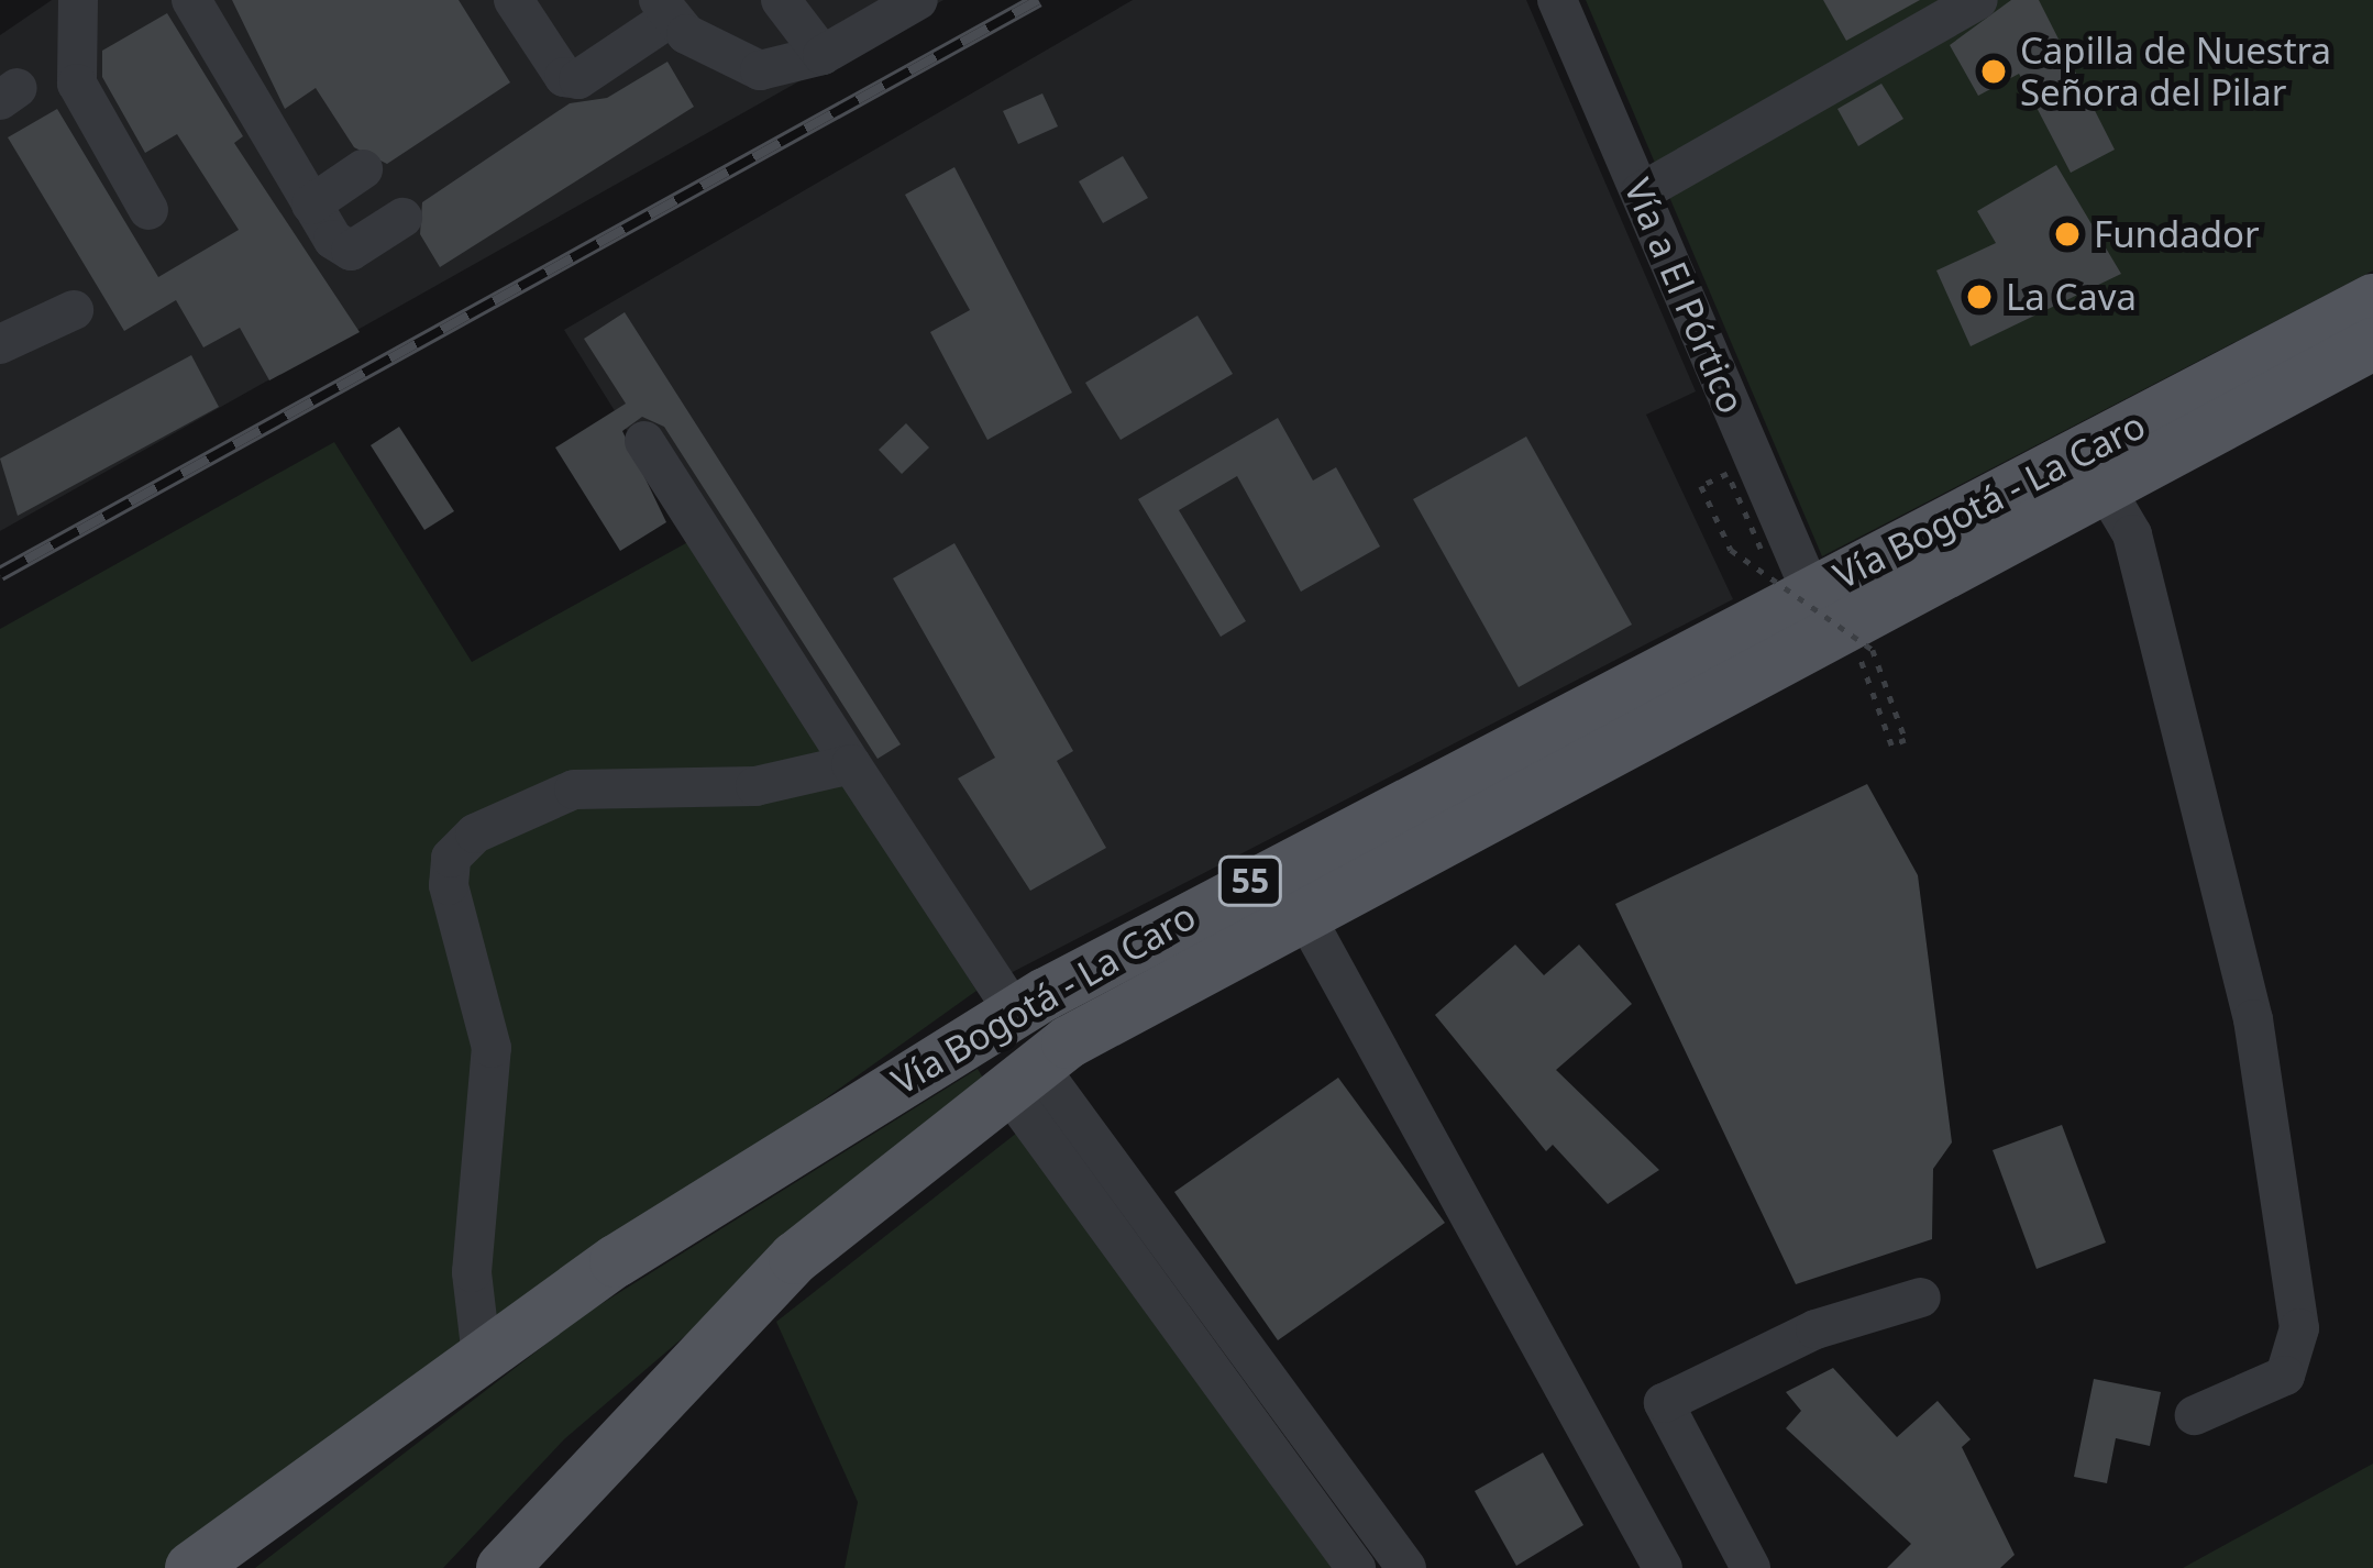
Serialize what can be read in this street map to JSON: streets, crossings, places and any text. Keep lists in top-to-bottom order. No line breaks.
{"streets":{"main road":["Vía Bogotá - La Caro","55"],"street":["Vía a El Pórtico"]},"crossings":[["Vía a El Pórtico","Vía Bogotá - La Caro"]],"places":["Capilla de Nuestra Señora del Pilar","Fundador","La Cava"]}
